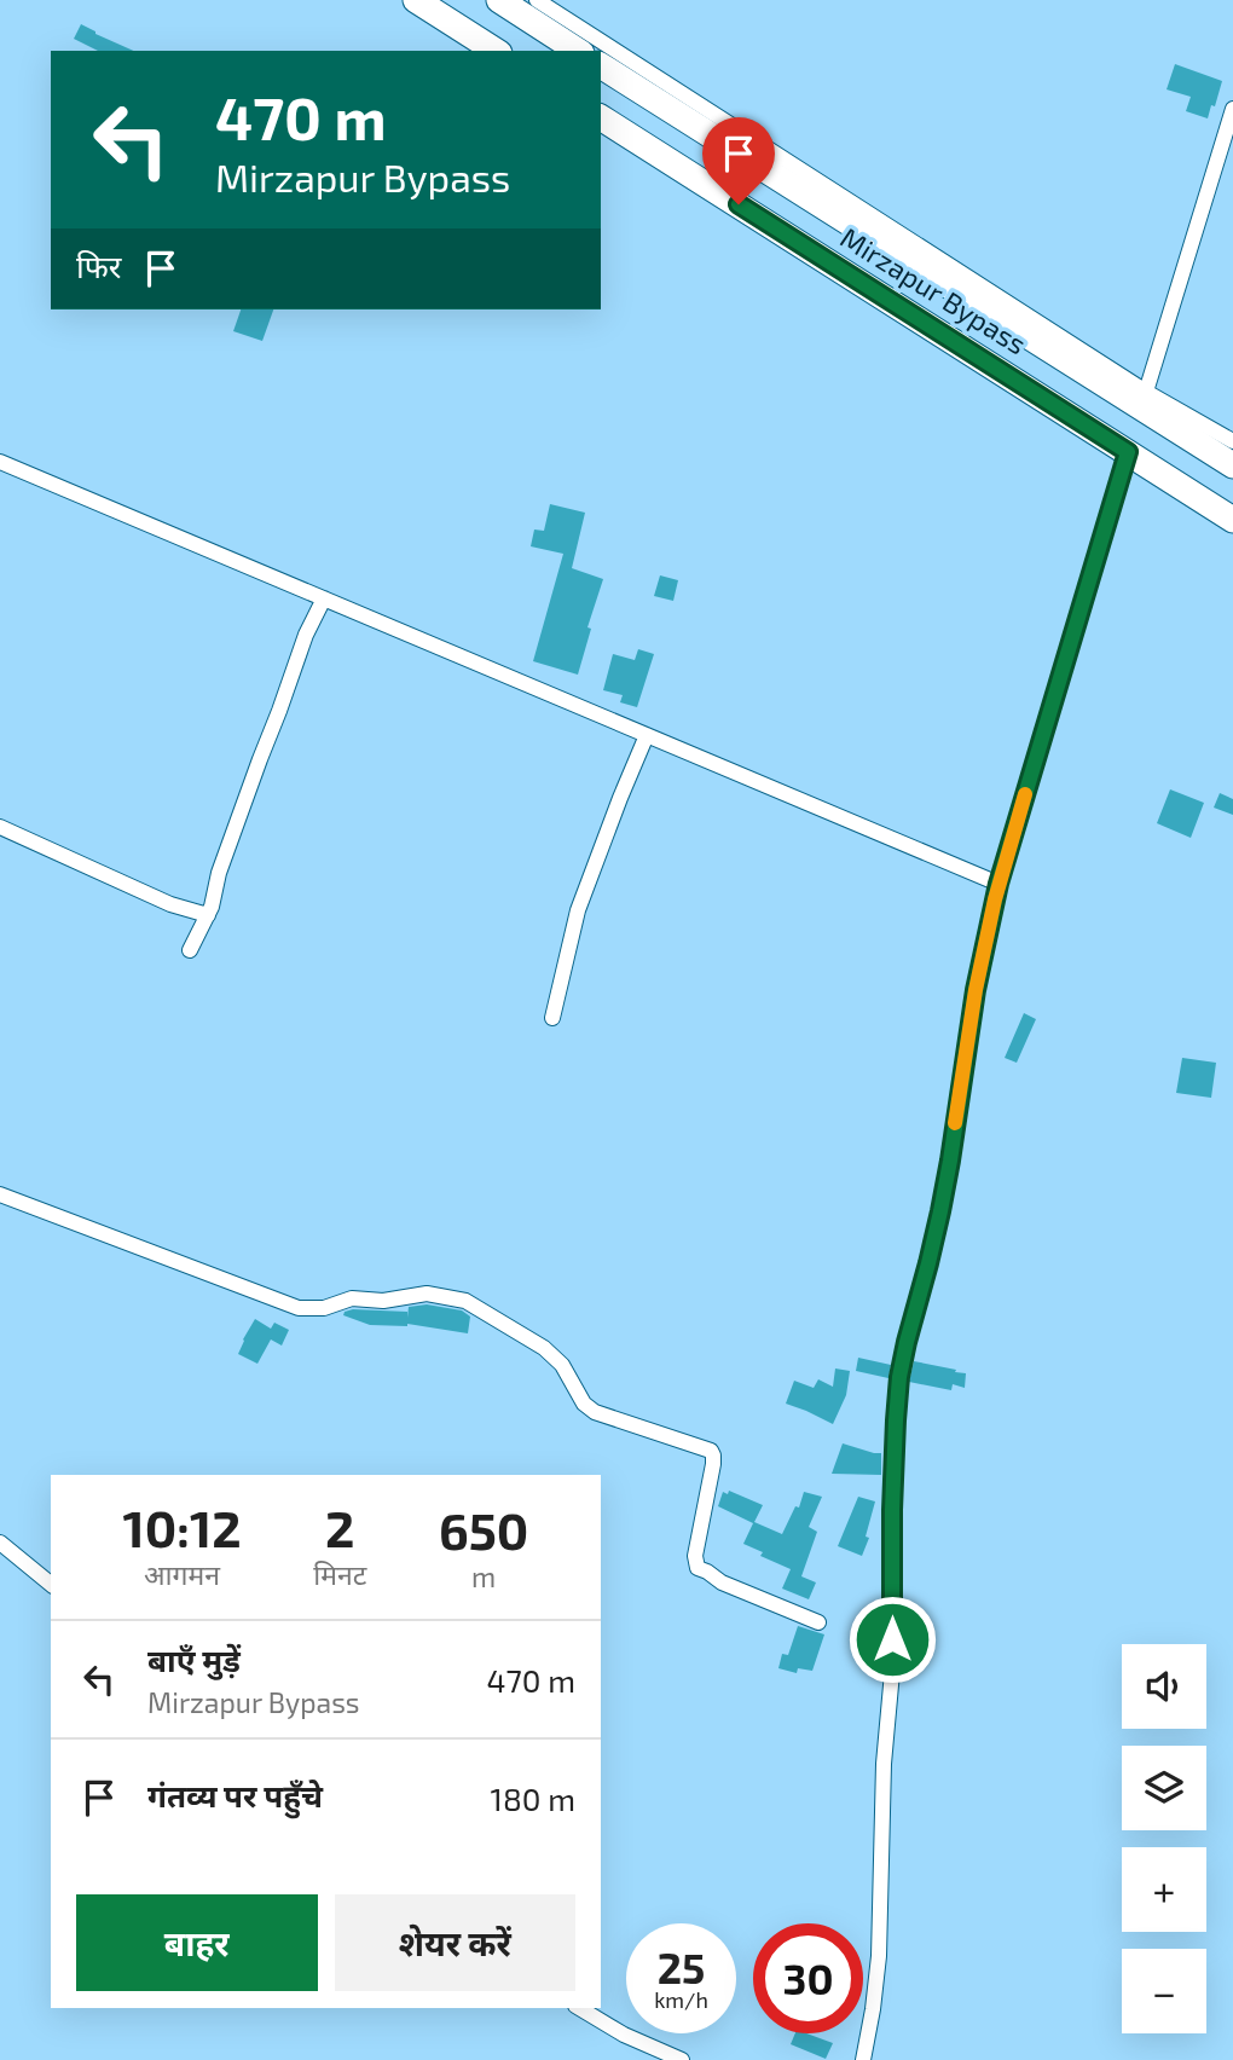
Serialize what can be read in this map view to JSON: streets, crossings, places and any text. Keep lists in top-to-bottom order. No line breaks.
{"streets":{"highway":["Mirzapur Bypass"]},"page":{"turn":["470 m","Mirzapur Bypass"],"then":"फिर","eta":["10:12","आगमन","2","मिनट","650","m"],"list":[{"name":"बाएँ मुड़ें","note":"Mirzapur Bypass","value":"470 m"},{"name":"गंतव्य पर पहुँचे","value":"180 m"}],"map_buttons":["+","−"],"buttons":["बाहर","शेयर करें"],"speed":"25 km/h","limit":"30"}}
